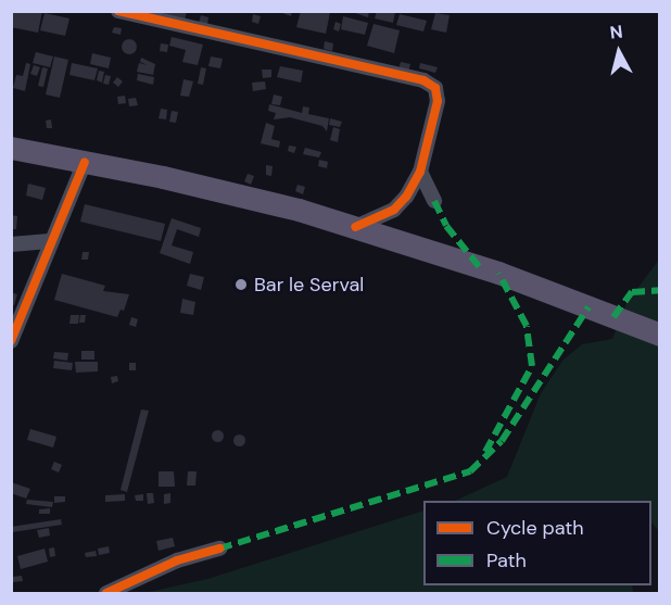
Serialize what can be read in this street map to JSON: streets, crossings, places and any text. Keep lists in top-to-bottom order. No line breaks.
{"places":["Bar le Serval"],"legend":["Cycle path","Path"],"north":"top"}
